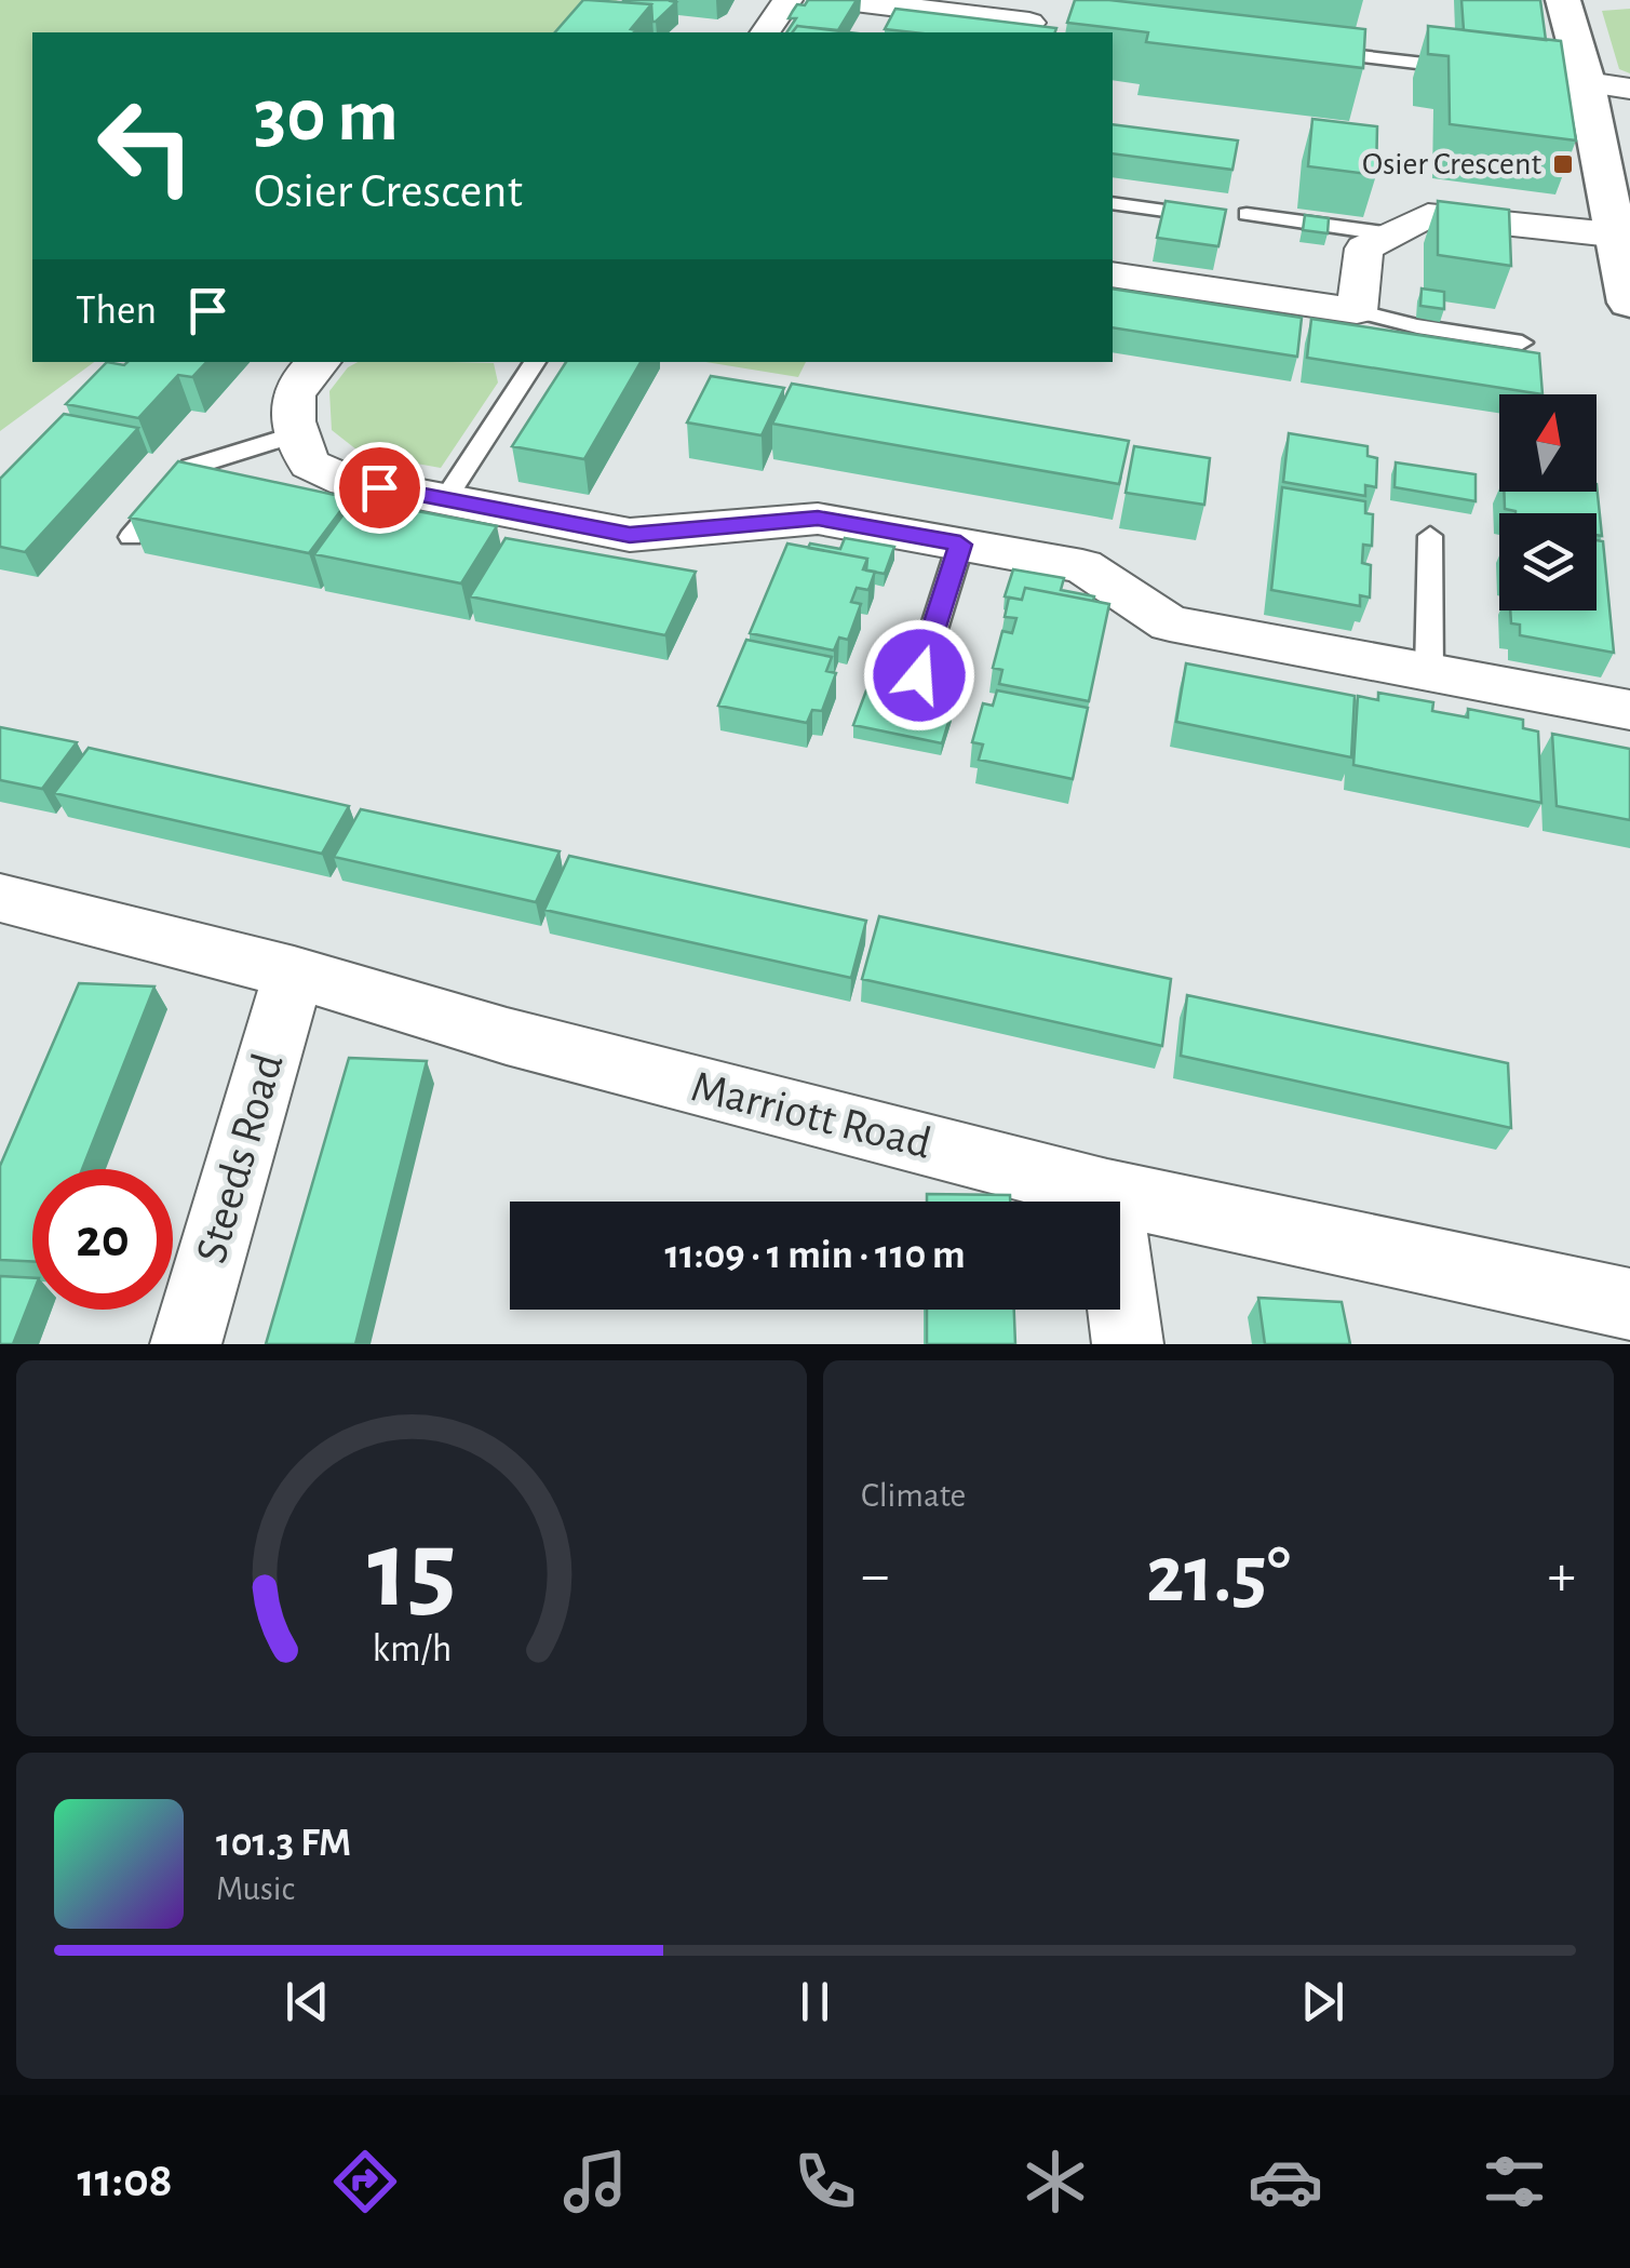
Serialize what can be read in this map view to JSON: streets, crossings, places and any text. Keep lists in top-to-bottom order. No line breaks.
{"streets":{"street":["Marriott Road","Steeds Road"]},"crossings":[["Marriott Road","Steeds Road"]],"places":{"transit":["Osier Crescent"]},"north":"top","page":{"turn":["30 m","Osier Crescent"],"then":"Then","limit":"20","trip":"11:09 · 1 min · 110 m","tile":"Climate","heat":["−","21.5°","+"],"song":["101.3 FM","Music"],"tabs":"11:08","gauge":["15","km/h"]}}
